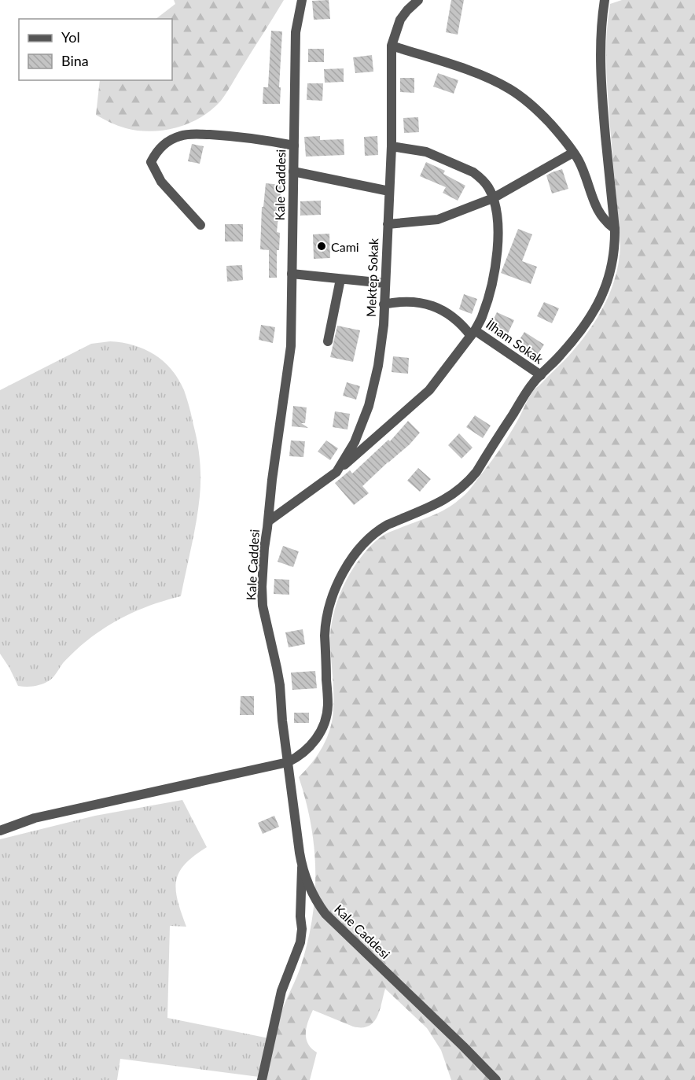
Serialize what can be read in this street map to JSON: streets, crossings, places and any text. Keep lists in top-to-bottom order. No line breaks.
{"streets":{"street":["Kale Caddesi","Mektep Sokak","İlham Sokak"]},"crossings":[["Kale Caddesi","Mektep Sokak"],["Mektep Sokak","İlham Sokak"]],"places":["Cami"],"legend":["Yol","Bina"]}
